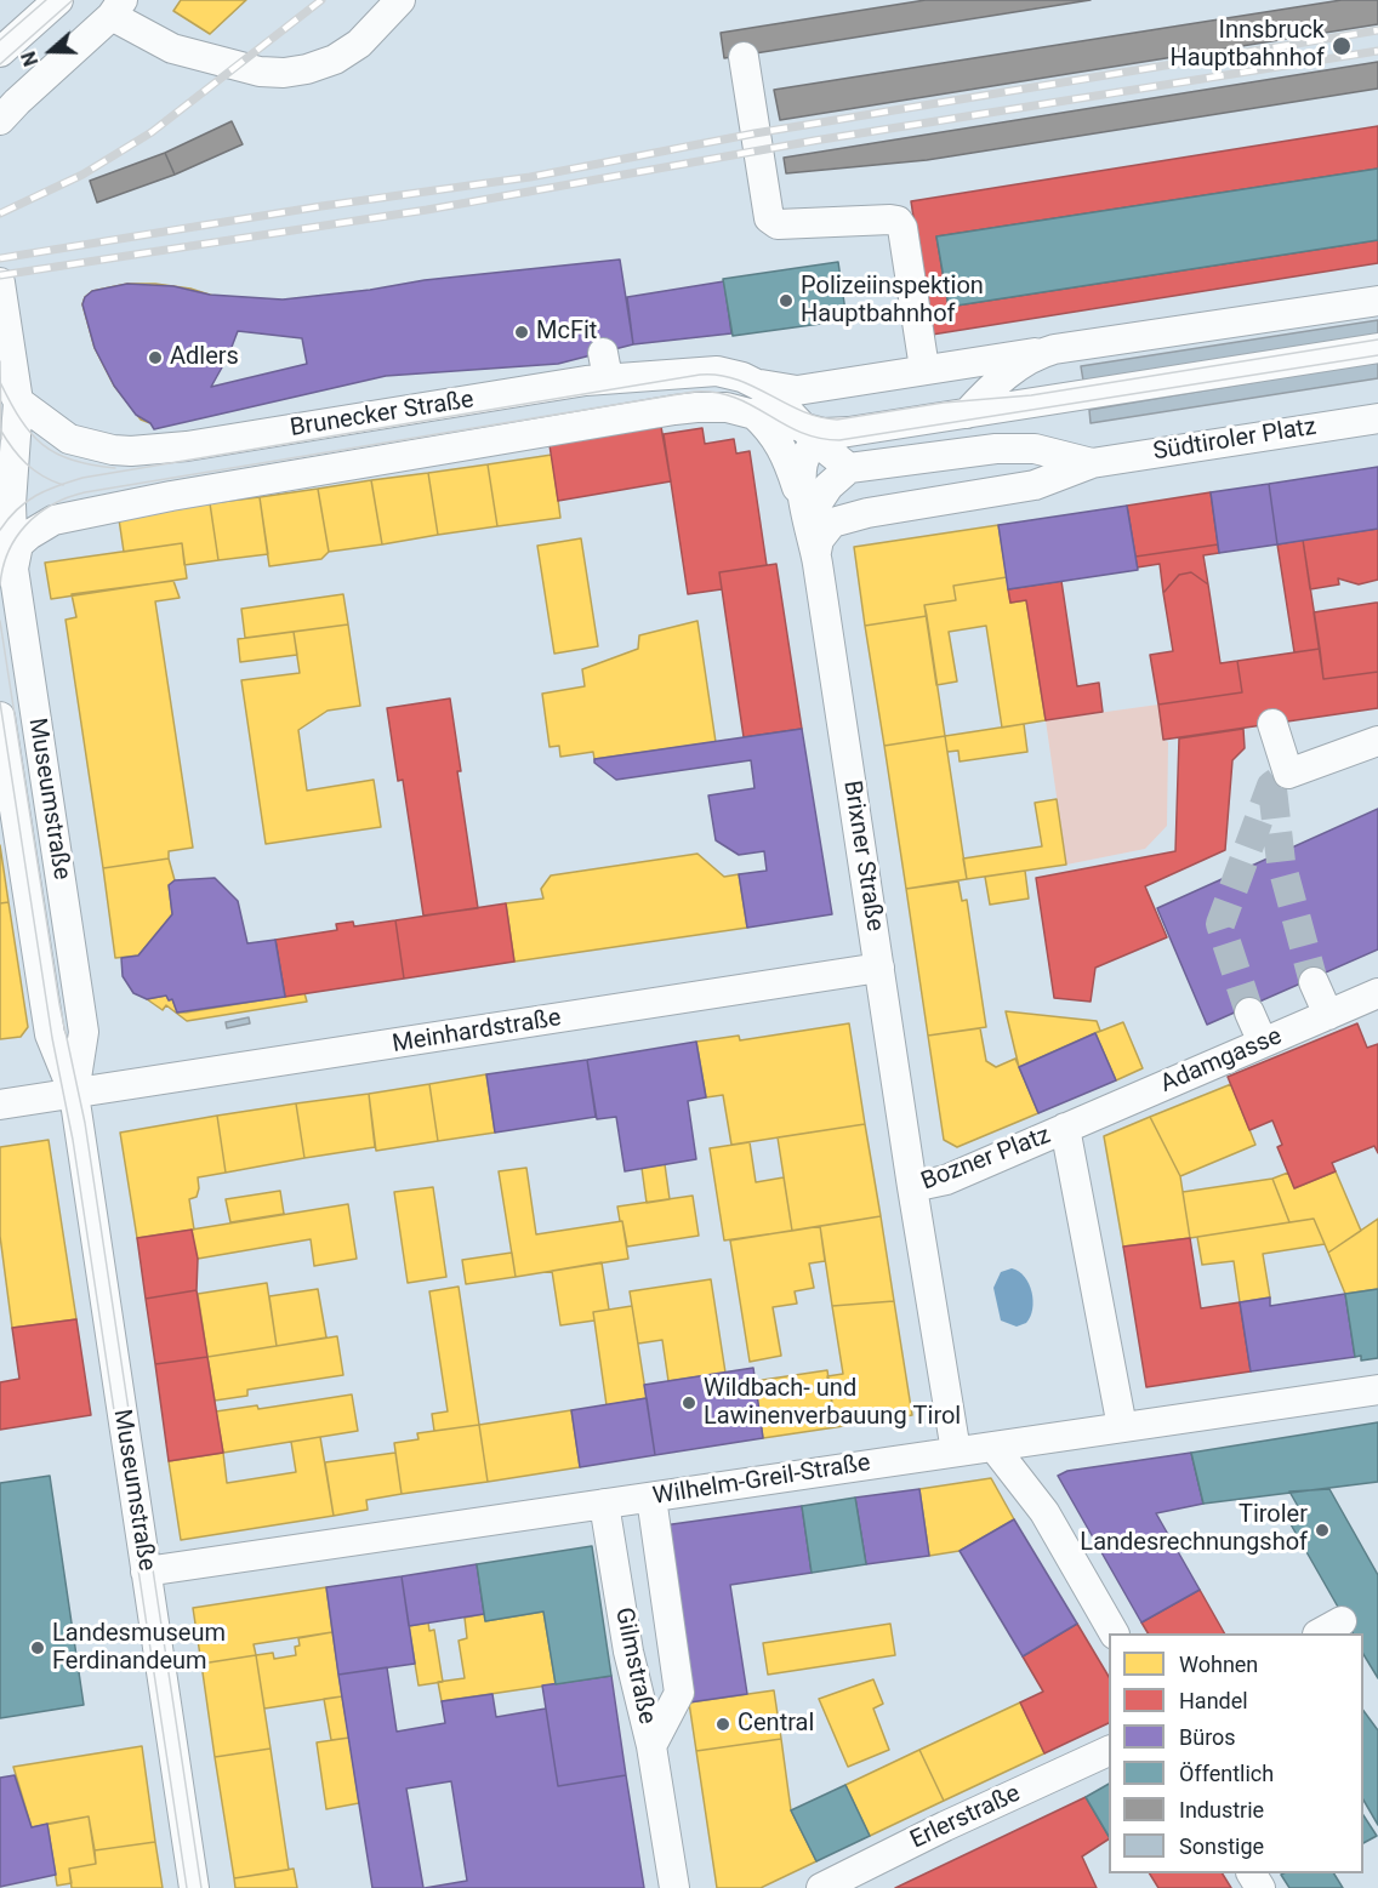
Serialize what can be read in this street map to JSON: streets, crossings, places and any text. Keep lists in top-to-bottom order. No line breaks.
{"streets":{"street":["Brunecker Straße","Südtiroler Platz","Museumstraße","Brixner Straße","Meinhardstraße","Adamgasse","Bozner Platz","Wilhelm-Greil-Straße","Gilmstraße","Erlerstraße"]},"crossings":[["Brunecker Straße","Museumstraße"],["Südtiroler Platz","Brixner Straße"],["Museumstraße","Meinhardstraße"],["Museumstraße","Wilhelm-Greil-Straße"],["Brixner Straße","Meinhardstraße"],["Brixner Straße","Bozner Platz"],["Adamgasse","Bozner Platz"],["Bozner Platz","Wilhelm-Greil-Straße"],["Wilhelm-Greil-Straße","Gilmstraße"]],"places":["Innsbruck Hauptbahnhof","Polizeiinspektion Hauptbahnhof","McFit","Adlers","Wildbach- und Lawinenverbauung Tirol","Tiroler Landesrechnungshof","Landesmuseum Ferdinandeum","Central"],"legend":["Wohnen","Handel","Büros","Öffentlich","Industrie","Sonstige"],"north":"left"}
